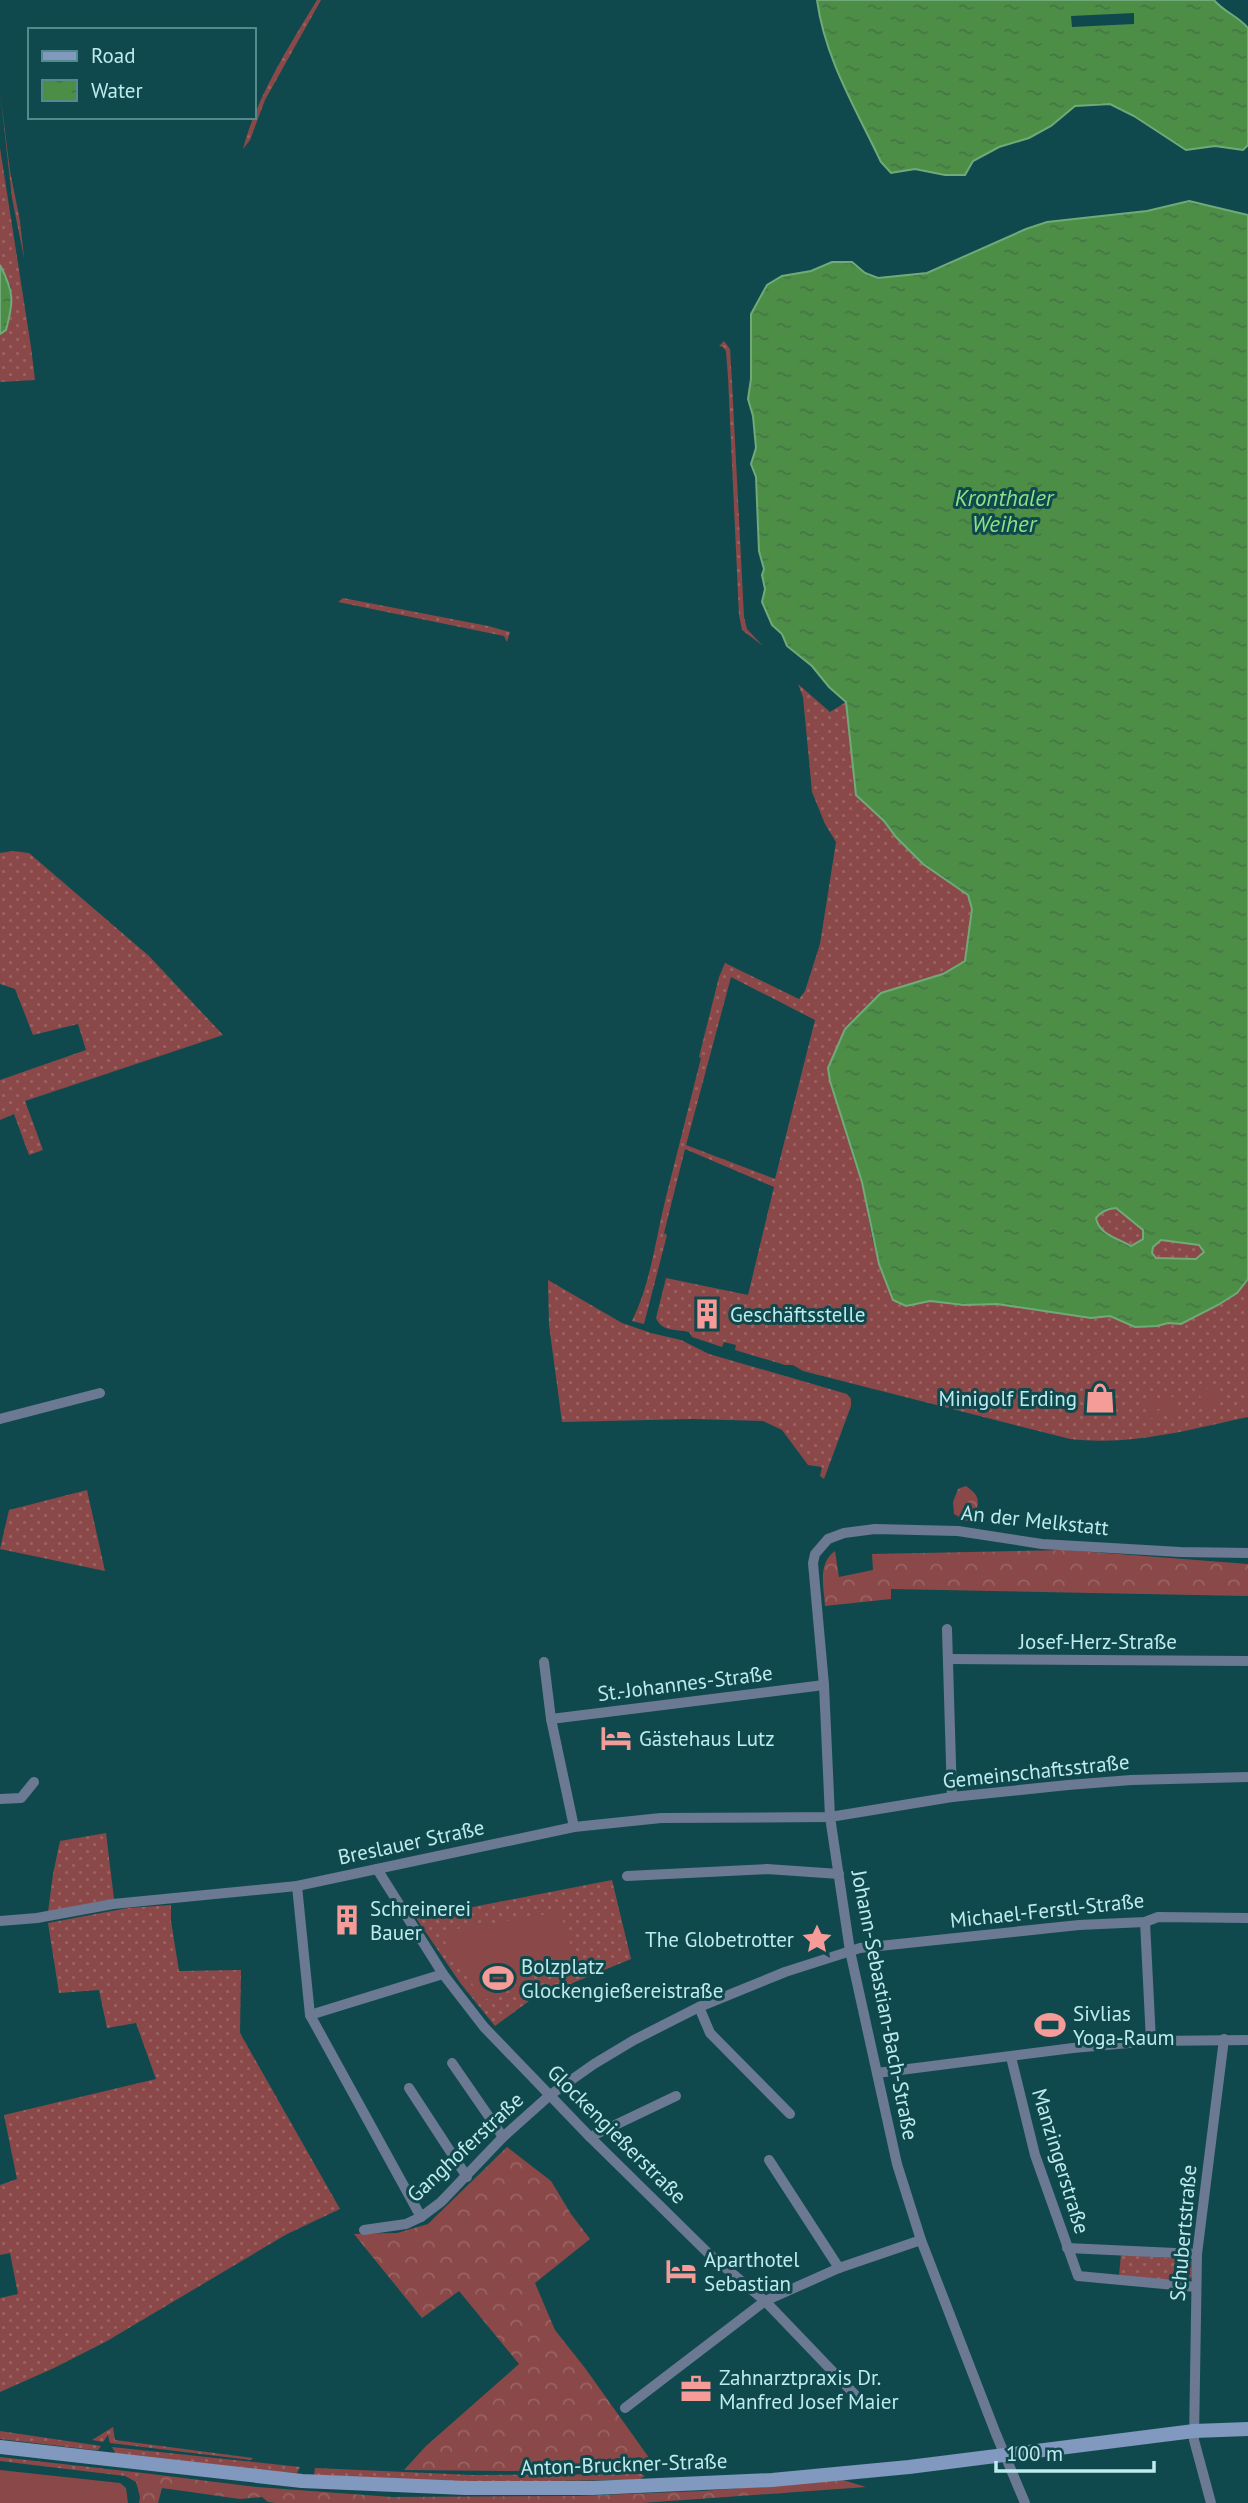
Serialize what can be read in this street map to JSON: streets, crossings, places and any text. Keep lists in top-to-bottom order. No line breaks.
{"streets":{"main road":["Anton-Bruckner-Straße"],"street":["An der Melkstatt","Josef-Herz-Straße","St.-Johannes-Straße","Gemeinschaftsstraße","Breslauer Straße","Michael-Ferstl-Straße","Johann-Sebastian-Bach-Straße","Glockengießerstraße","Ganghoferstraße","Manzingerstraße","Schubertstraße"]},"crossings":[["An der Melkstatt","Johann-Sebastian-Bach-Straße"],["St.-Johannes-Straße","Johann-Sebastian-Bach-Straße"],["Gemeinschaftsstraße","Breslauer Straße"],["Gemeinschaftsstraße","Johann-Sebastian-Bach-Straße"],["Breslauer Straße","Johann-Sebastian-Bach-Straße"],["Breslauer Straße","Glockengießerstraße"],["Michael-Ferstl-Straße","Johann-Sebastian-Bach-Straße"],["Michael-Ferstl-Straße","Ganghoferstraße"],["Johann-Sebastian-Bach-Straße","Ganghoferstraße"],["Johann-Sebastian-Bach-Straße","Anton-Bruckner-Straße"],["Glockengießerstraße","Ganghoferstraße"],["Manzingerstraße","Schubertstraße"],["Schubertstraße","Anton-Bruckner-Straße"]],"water":["Kronthaler Weiher"],"places":{"building":["Geschäftsstelle","Schreinerei Bauer"],"shop":["Minigolf Erding"],"hotel":["Gästehaus Lutz","Aparthotel Sebastian"],"place":["The Globetrotter"],"sports":["Bolzplatz Glockengießereistraße","Sivlias Yoga-Raum"],"office":["Zahnarztpraxis Dr. Manfred Josef Maier"]},"legend":["Road","Water"],"scale_bar":"100 m"}
